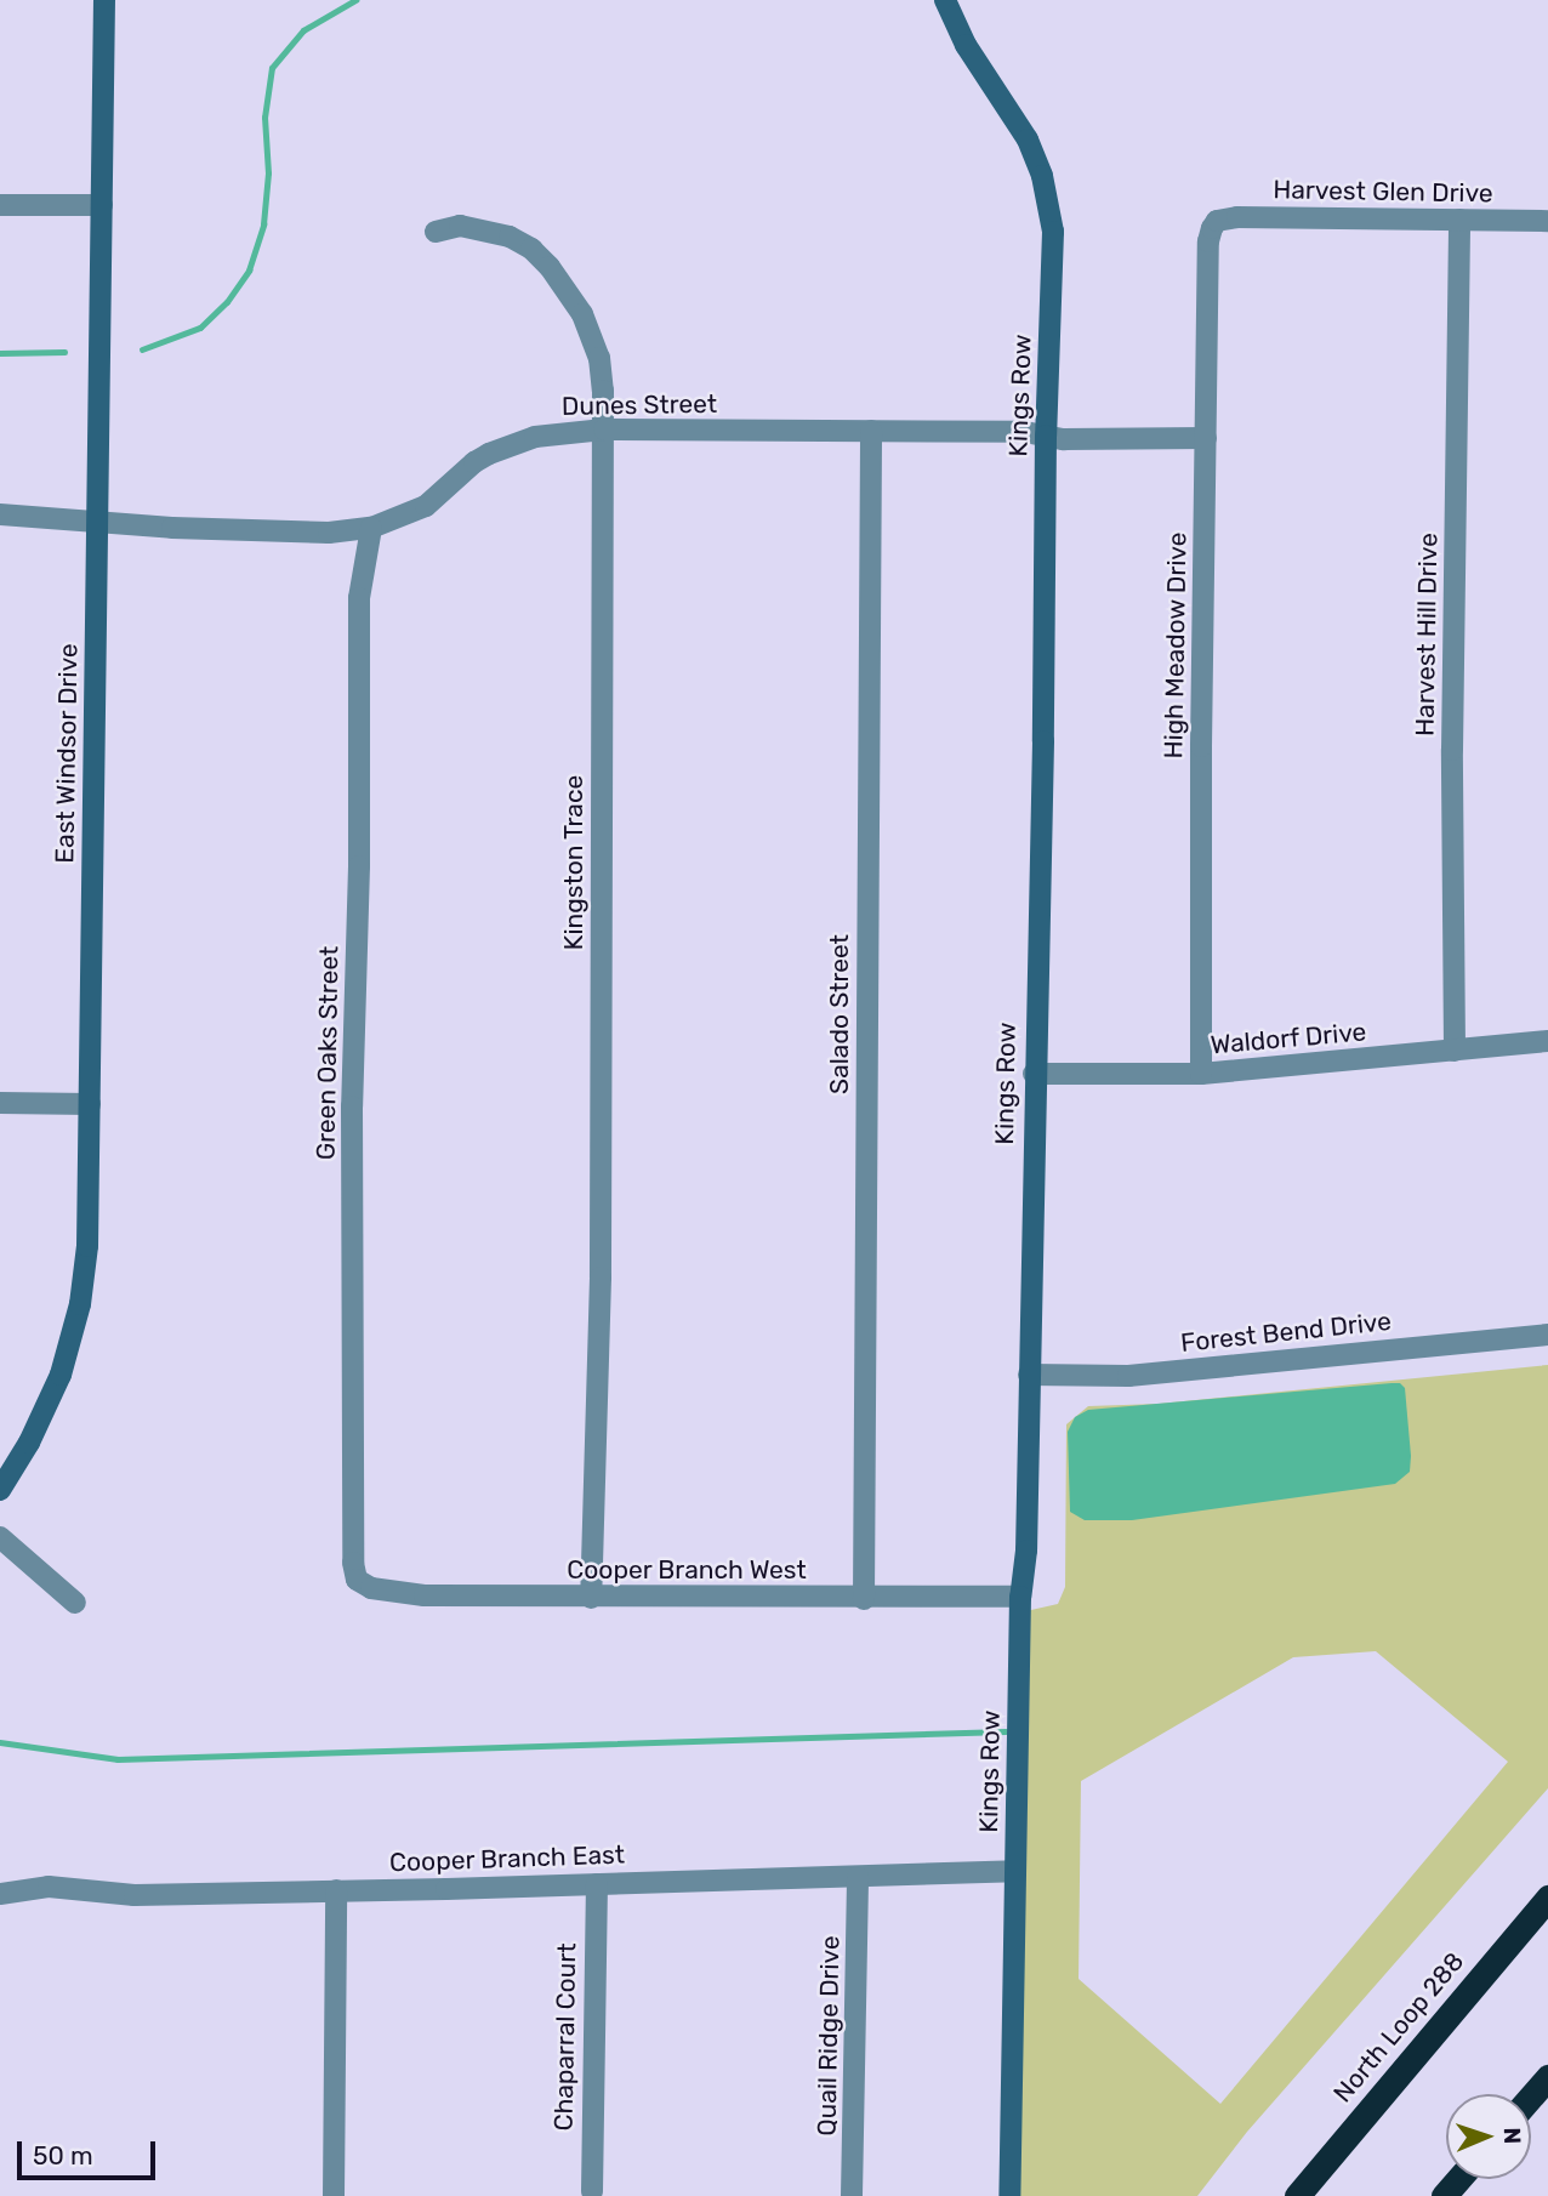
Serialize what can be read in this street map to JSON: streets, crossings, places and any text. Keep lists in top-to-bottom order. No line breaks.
{"streets":{"highway":["North Loop 288"],"street":["Harvest Glen Drive","Kings Row","Dunes Street","Harvest Hill Drive","High Meadow Drive","East Windsor Drive","Kingston Trace","Salado Street","Waldorf Drive","Green Oaks Street","Forest Bend Drive","Cooper Branch West","Cooper Branch East","Quail Ridge Drive","Chaparral Court"]},"crossings":[["Harvest Glen Drive","Harvest Hill Drive"],["Harvest Glen Drive","High Meadow Drive"],["Kings Row","Dunes Street"],["Kings Row","Waldorf Drive"],["Kings Row","Forest Bend Drive"],["Kings Row","Cooper Branch West"],["Kings Row","Cooper Branch East"],["Dunes Street","High Meadow Drive"],["Dunes Street","East Windsor Drive"],["Dunes Street","Kingston Trace"],["Dunes Street","Salado Street"],["Dunes Street","Green Oaks Street"],["Harvest Hill Drive","Waldorf Drive"],["High Meadow Drive","Waldorf Drive"],["Kingston Trace","Cooper Branch West"],["Salado Street","Cooper Branch West"],["Green Oaks Street","Cooper Branch West"],["Cooper Branch East","Quail Ridge Drive"],["Cooper Branch East","Chaparral Court"]],"scale_bar":"50 m","north":"right"}
